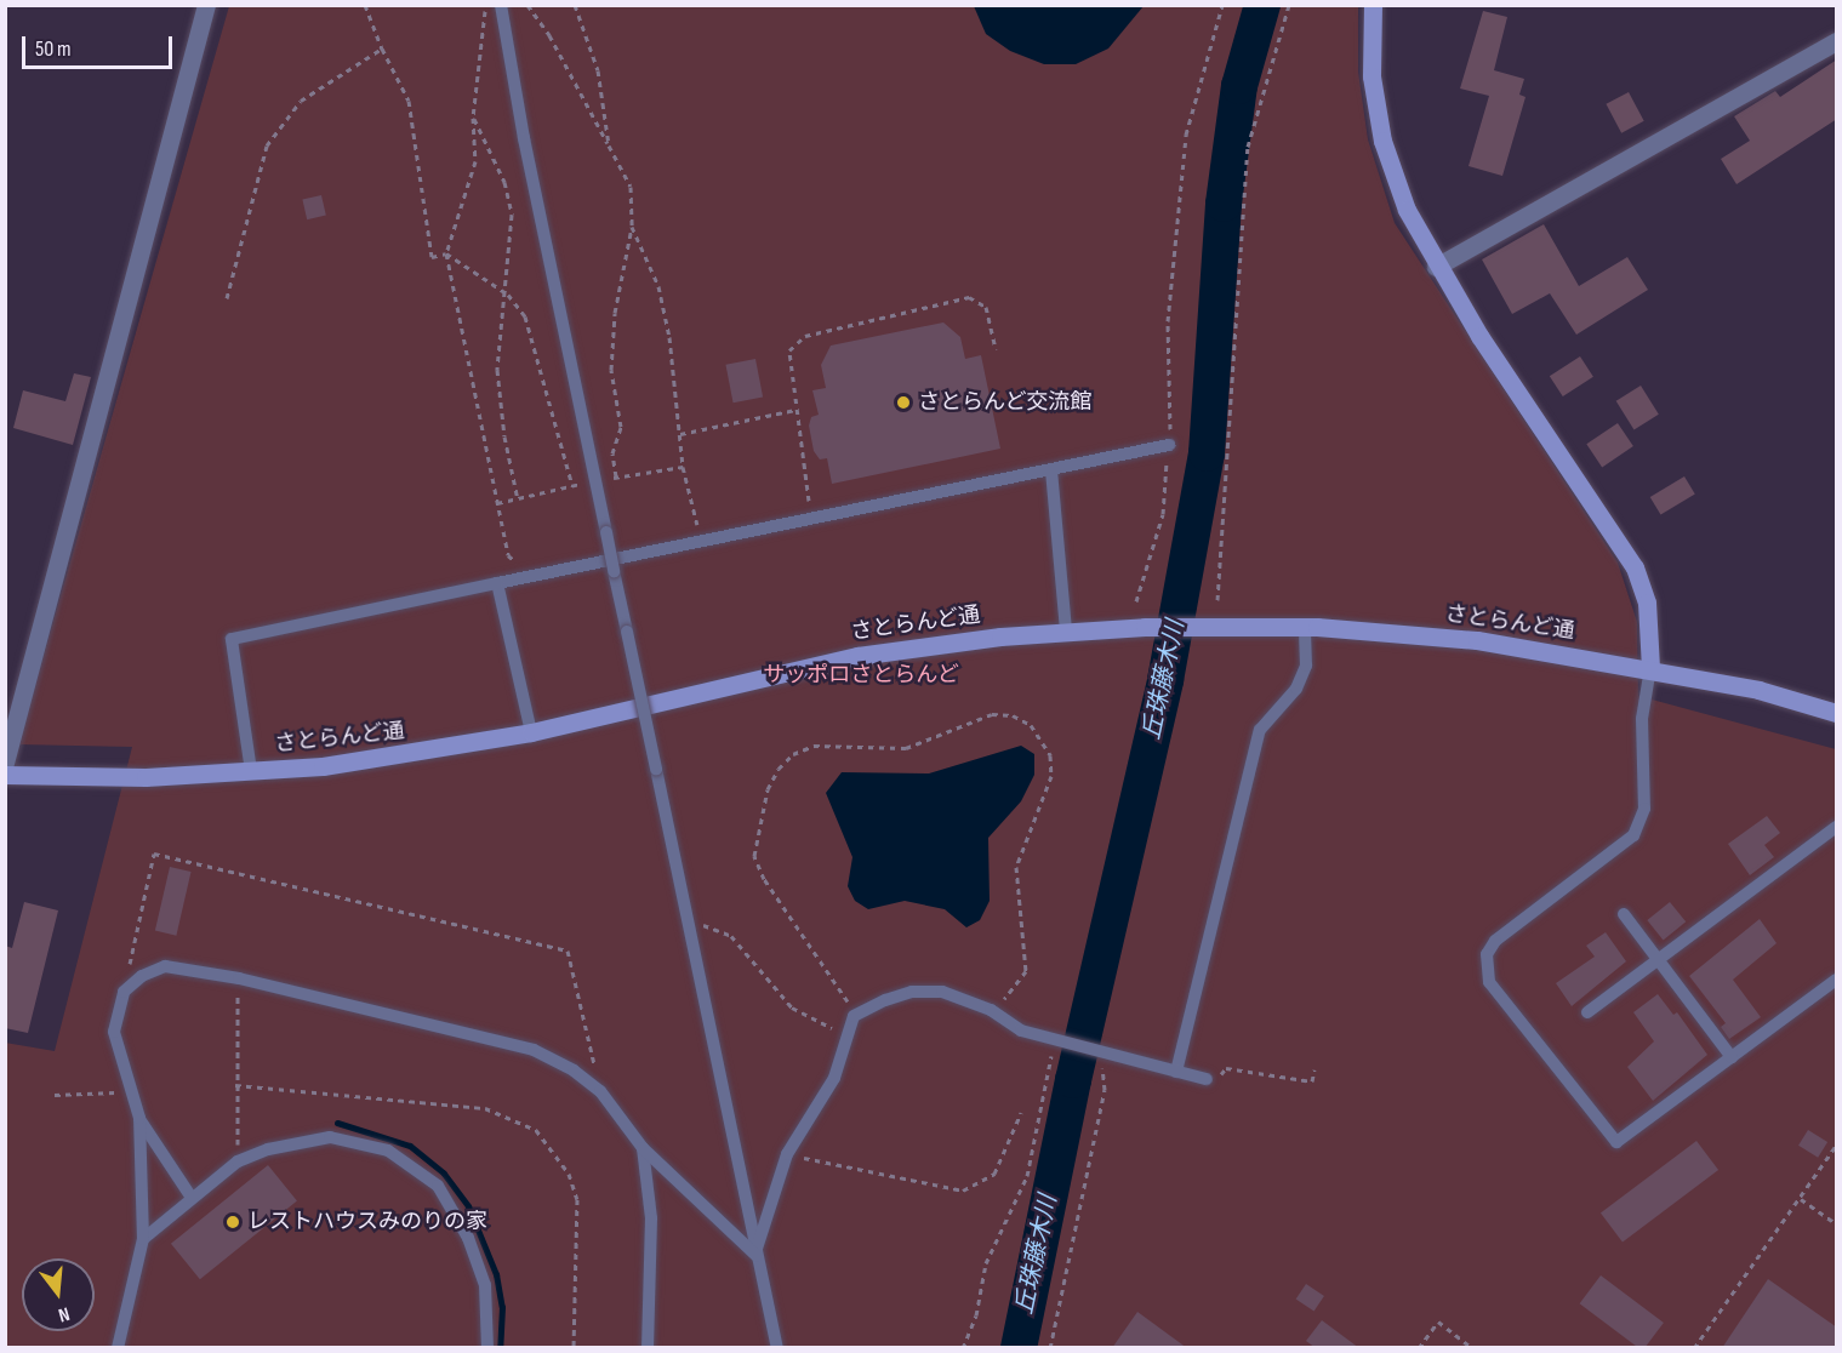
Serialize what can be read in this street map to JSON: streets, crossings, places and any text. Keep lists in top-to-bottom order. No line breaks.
{"streets":{"street":["さとらんど通"]},"water":["丘珠藤木川"],"parks":["サッポロさとらんど"],"places":["さとらんど交流館","レストハウスみのりの家"],"scale_bar":"50 m","north":"bottom"}
